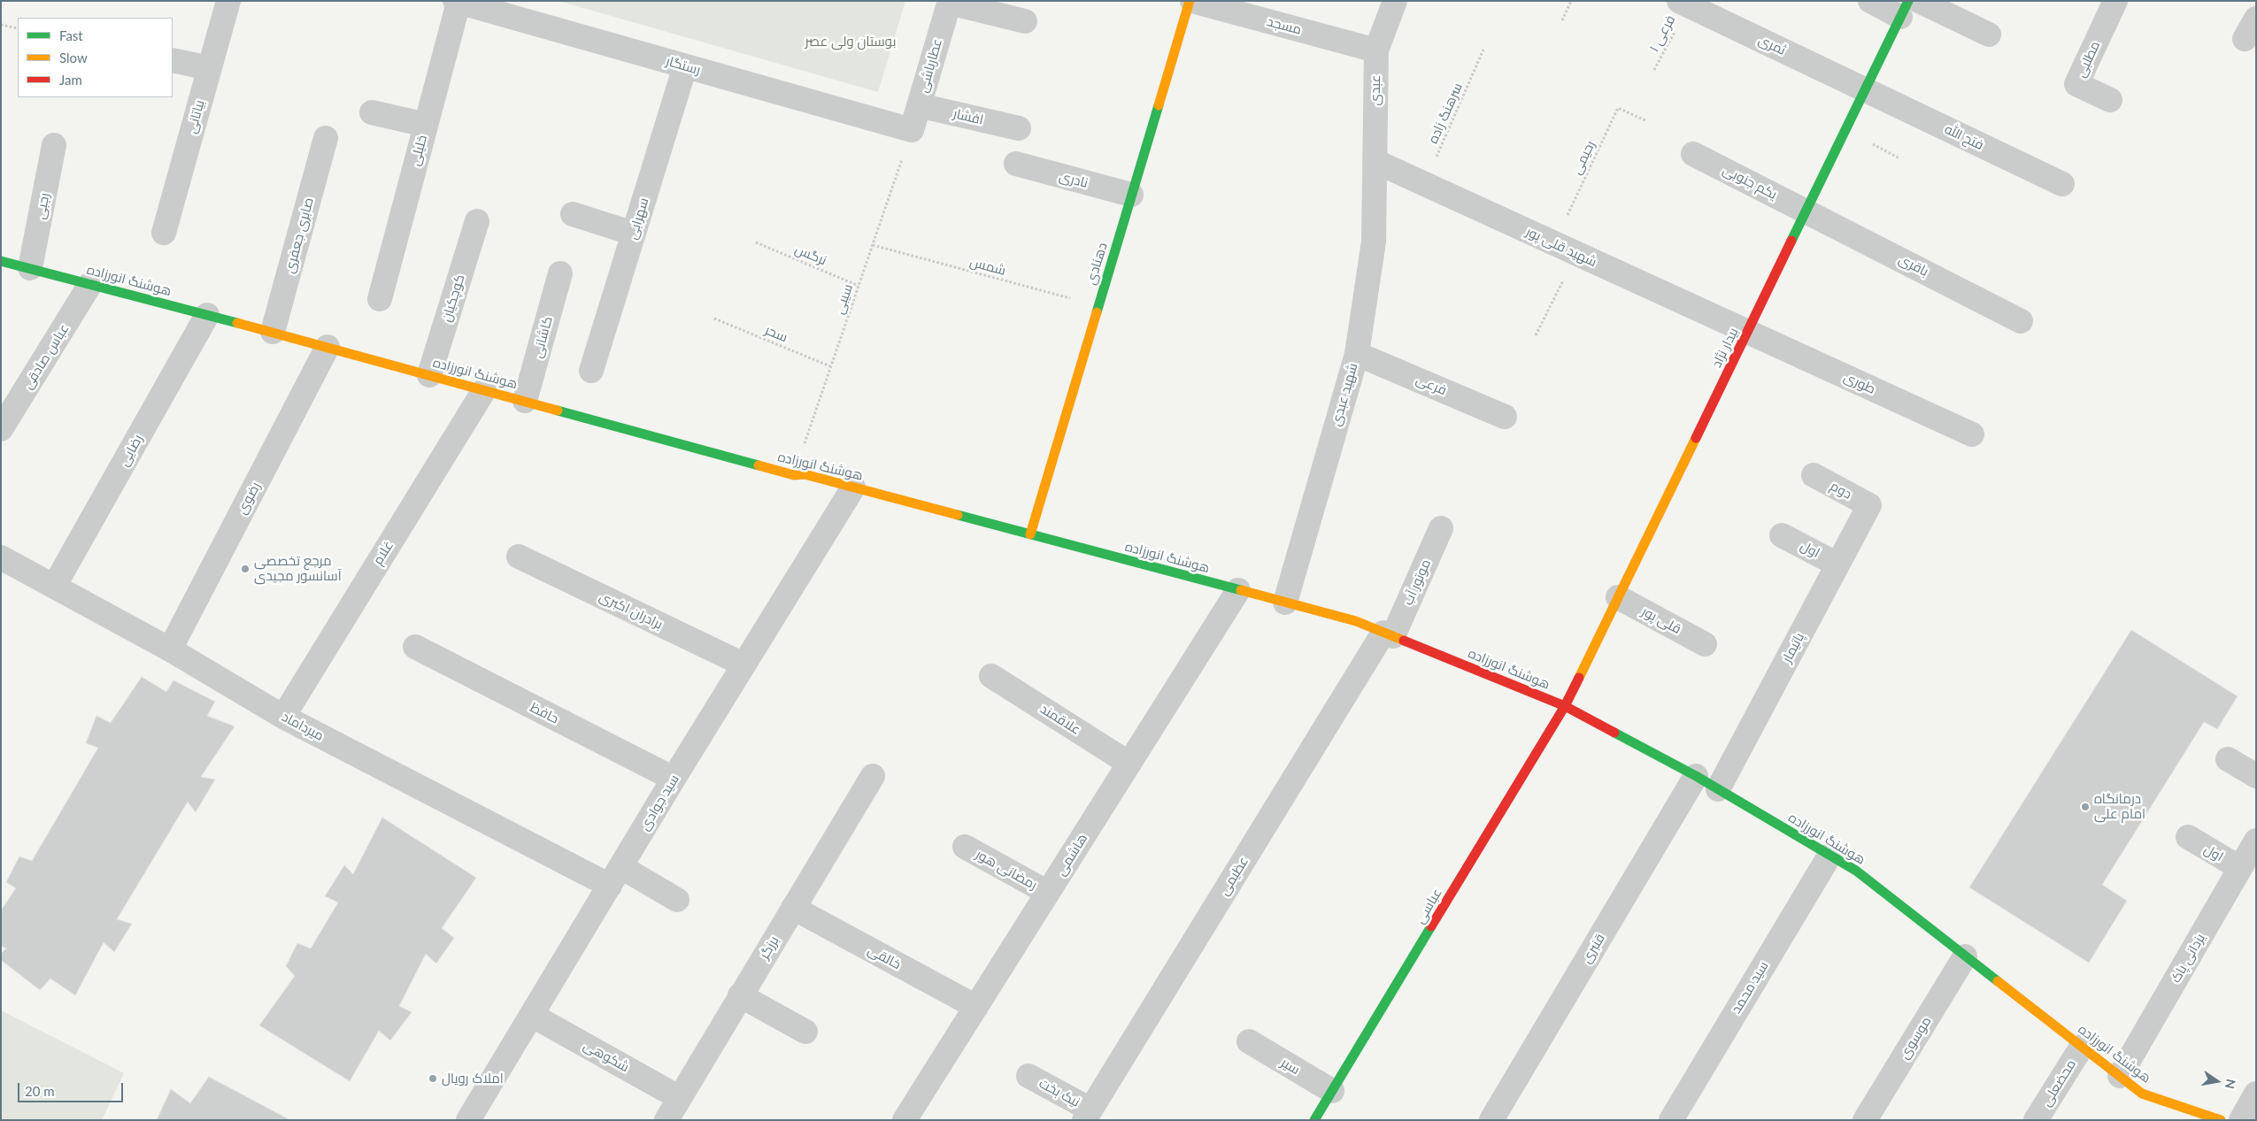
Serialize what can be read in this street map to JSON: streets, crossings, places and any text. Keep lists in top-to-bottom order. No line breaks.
{"streets":{"main road":["دهنادی","هوشنگ انورزاده","بیدار نژاد","عباسی"],"street":["مسجد","ثمری","مطلبی","رستگار","عطارباشی","عبدی","بیاتانی","افشار","فتح الله","خلیلی","نادری","یکم جنوبی","رجبی","سهرابی","صابری جعفری","شهید قلی پور","باقری","کوچکیان","کاشانی","عباس صادقی","طوری","فرعی","شهید عبدی","رضایی","دوم","رضوی","اول","غلام","موتور آب","برادران اکبری","قلی پور","پاتیمار","حافظ","علاقمند","میرداماد","سید جوادی","هاشمی","رمضانی هور","عظیمی","برزگر","قنبری","خالقی","یزدانی پاک","سید محمد","موسوی","شکوهی","سیر","محضعلی","نیک بخت"],"path":["فرعی ۱","سرهنگ زاده","رحیمی","نرگس","شمس","سیبی","سحر"]},"crossings":[["مسجد","عبدی"],["مسجد","دهنادی"],["فرعی ۱","ثمری"],["ثمری","فتح الله"],["ثمری","بیدار نژاد"],["رستگار","عطارباشی"],["رستگار","خلیلی"],["رستگار","سهرابی"],["رستگار","سیبی"],["عطارباشی","افشار"],["عطارباشی","سیبی"],["عبدی","شهید قلی پور"],["عبدی","شهید عبدی"],["سرهنگ زاده","شهید قلی پور"],["فتح الله","بیدار نژاد"],["رحیمی","شهید قلی پور"],["نادری","دهنادی"],["یکم جنوبی","باقری"],["یکم جنوبی","بیدار نژاد"],["رجبی","هوشنگ انورزاده"],["صابری جعفری","هوشنگ انورزاده"],["شهید قلی پور","بیدار نژاد"],["شهید قلی پور","طوری"],["شهید قلی پور","شهید عبدی"],["نرگس","سیبی"],["دهنادی","شمس"],["دهنادی","هوشنگ انورزاده"],["باقری","بیدار نژاد"],["شمس","سیبی"],["هوشنگ انورزاده","کوچکیان"],["هوشنگ انورزاده","سیبی"],["هوشنگ انورزاده","کاشانی"],["هوشنگ انورزاده","بیدار نژاد"],["هوشنگ انورزاده","عباس صادقی"],["هوشنگ انورزاده","شهید عبدی"],["هوشنگ انورزاده","رضایی"],["هوشنگ انورزاده","رضوی"],["هوشنگ انورزاده","غلام"],["هوشنگ انورزاده","موتور آب"],["هوشنگ انورزاده","پاتیمار"],["هوشنگ انورزاده","سید جوادی"],["هوشنگ انورزاده","هاشمی"],["هوشنگ انورزاده","عظیمی"],["هوشنگ انورزاده","عباسی"],["هوشنگ انورزاده","قنبری"],["هوشنگ انورزاده","یزدانی پاک"],["هوشنگ انورزاده","سید محمد"],["هوشنگ انورزاده","موسوی"],["هوشنگ انورزاده","محضعلی"],["سیبی","سحر"],["بیدار نژاد","طوری"],["بیدار نژاد","قلی پور"],["بیدار نژاد","عباسی"],["فرعی","شهید عبدی"],["رضایی","میرداماد"],["دوم","پاتیمار"],["رضوی","میرداماد"],["اول","پاتیمار"],["اول","یزدانی پاک"],["غلام","میرداماد"],["موتور آب","عظیمی"],["برادران اکبری","سید جوادی"],["حافظ","سید جوادی"],["علاقمند","هاشمی"],["میرداماد","سید جوادی"],["سید جوادی","شکوهی"],["هاشمی","رمضانی هور"],["هاشمی","خالقی"],["عظیمی","نیک بخت"],["عباسی","سیر"],["برزگر","خالقی"],["برزگر","شکوهی"]],"parks":["بوستان ولی عصر"],"places":["مرجع تخصصی آسانسور مجیدی","درمانگاه امام علی","املاک رویال"],"legend":["Fast","Slow","Jam"],"scale_bar":"20 m","north":"right"}
